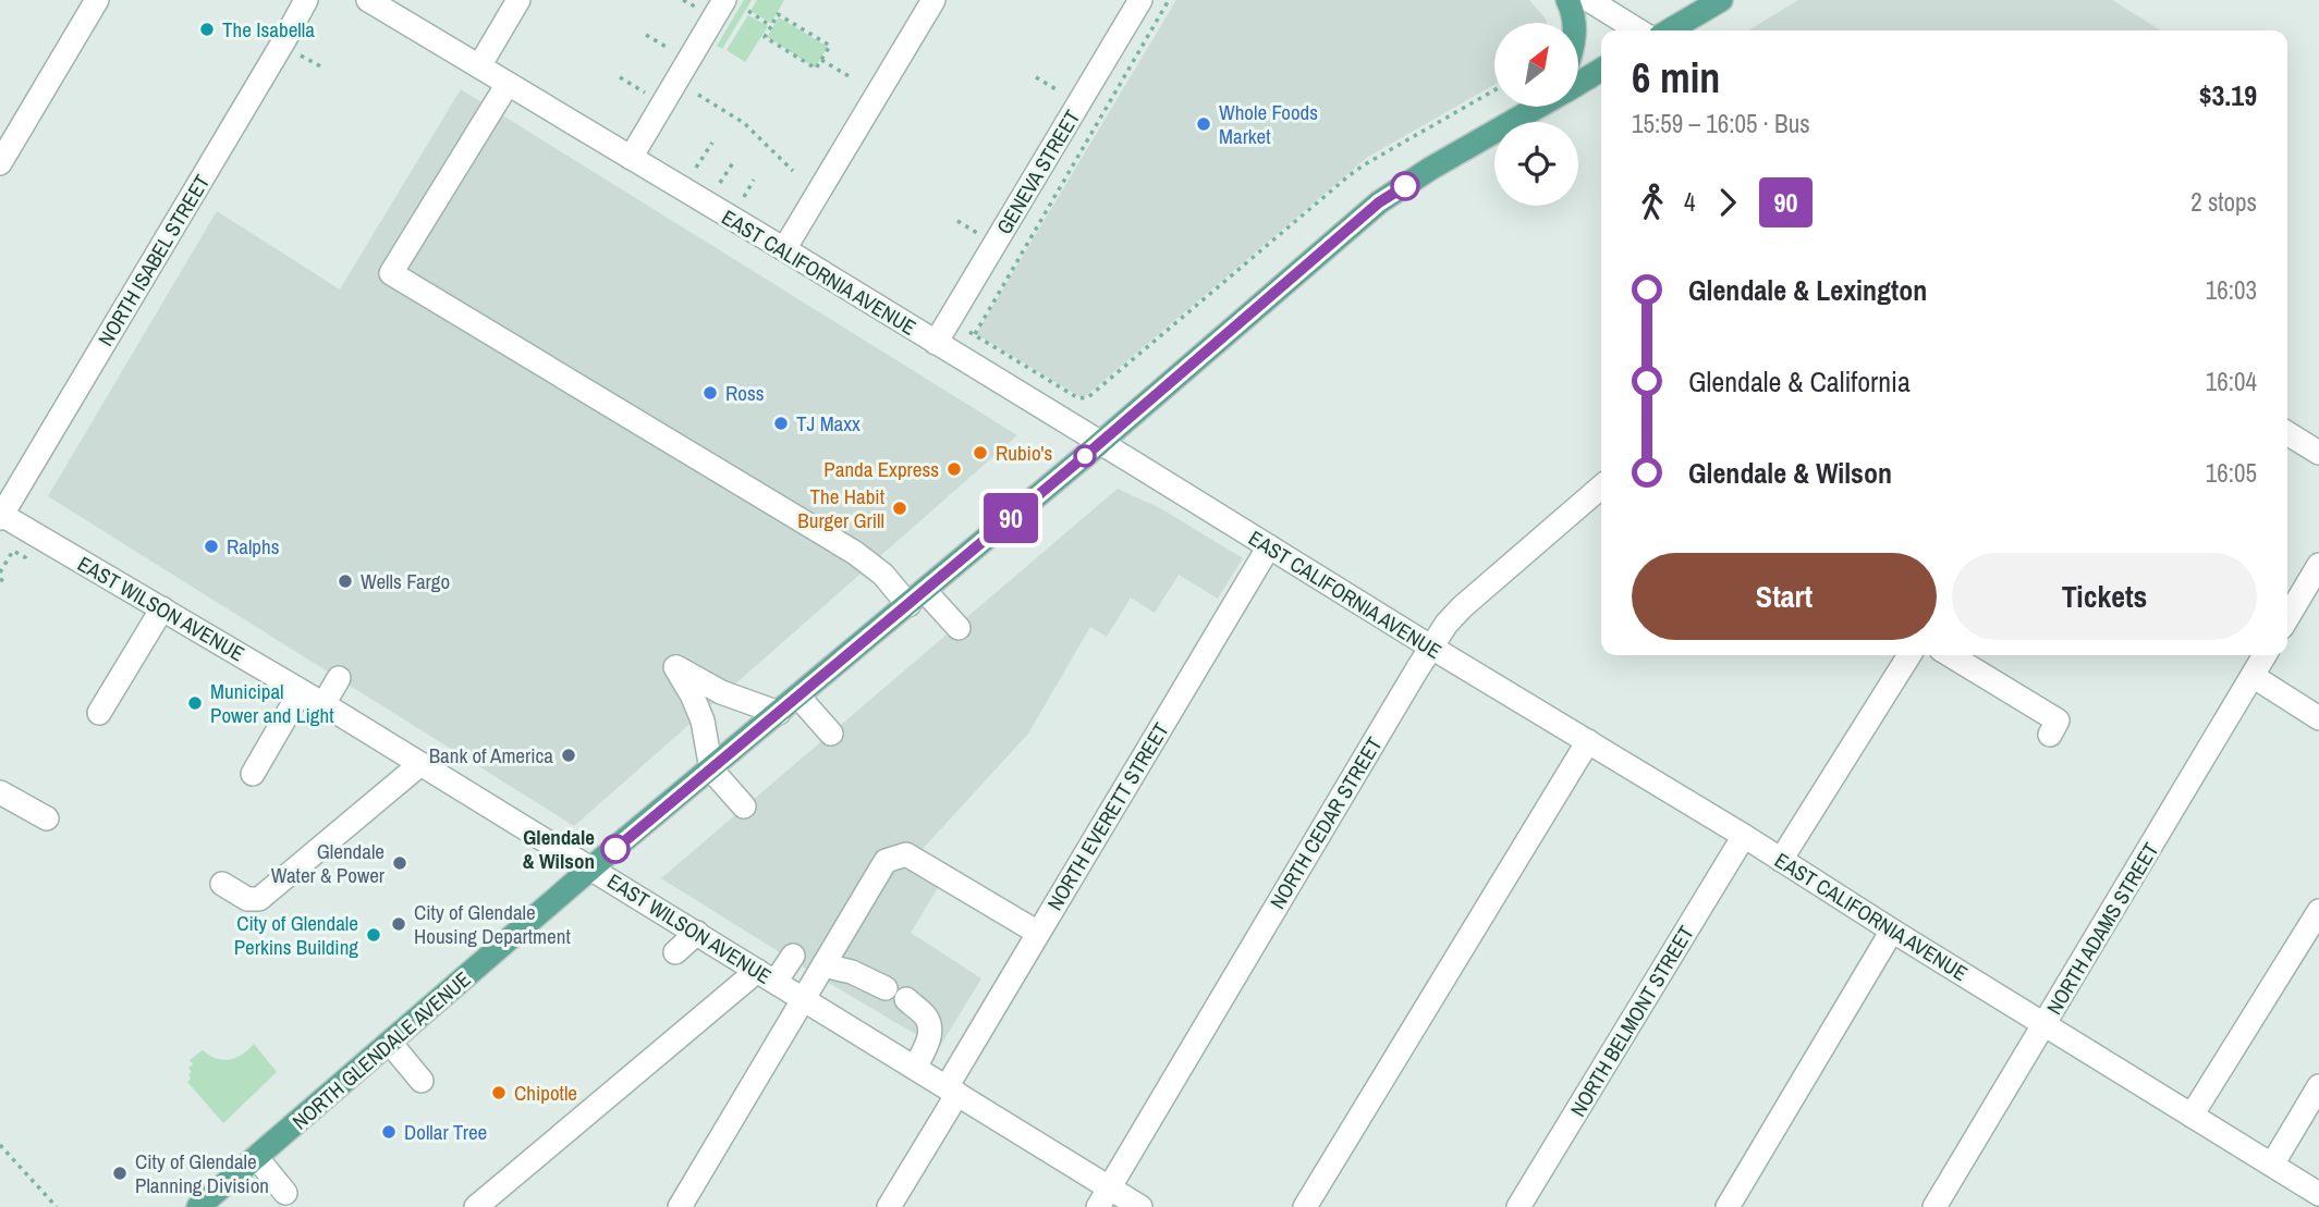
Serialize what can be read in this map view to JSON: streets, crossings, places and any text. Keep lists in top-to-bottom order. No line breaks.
{"streets":{"main road":["NORTH GLENDALE AVENUE"],"street":["GENEVA STREET","NORTH ISABEL STREET","EAST CALIFORNIA AVENUE","EAST WILSON AVENUE","NORTH EVERETT STREET","NORTH CEDAR STREET","NORTH ADAMS STREET","NORTH BELMONT STREET"]},"crossings":[["GENEVA STREET","EAST CALIFORNIA AVENUE"],["NORTH ISABEL STREET","EAST WILSON AVENUE"],["EAST CALIFORNIA AVENUE","NORTH EVERETT STREET"],["EAST CALIFORNIA AVENUE","NORTH CEDAR STREET"],["EAST CALIFORNIA AVENUE","NORTH ADAMS STREET"],["EAST CALIFORNIA AVENUE","NORTH BELMONT STREET"],["EAST CALIFORNIA AVENUE","NORTH GLENDALE AVENUE"],["EAST WILSON AVENUE","NORTH EVERETT STREET"],["EAST WILSON AVENUE","NORTH CEDAR STREET"],["EAST WILSON AVENUE","NORTH GLENDALE AVENUE"]],"places":["The Isabella","Whole Foods Market","Ross","TJ Maxx","Rubio's","Panda Express","The Habit Burger Grill","Ralphs","Wells Fargo","Municipal Power and Light","Bank of America","Glendale & Wilson","Glendale Water & Power","City of Glendale Housing Department","City of Glendale Perkins Building","Chipotle","Dollar Tree","City of Glendale Planning Division"],"lines":["bus line 90"],"north":"top right","page":{"on_map":"90","heading":["6 min","15:59 – 16:05 · Bus","$3.19"],"legs":["4","90","2 stops"],"list":[{"name":"Glendale & Lexington","value":"16:03"},{"name":"Glendale & California","value":"16:04"},{"name":"Glendale & Wilson","value":"16:05"}],"buttons":["Start","Tickets"]}}
